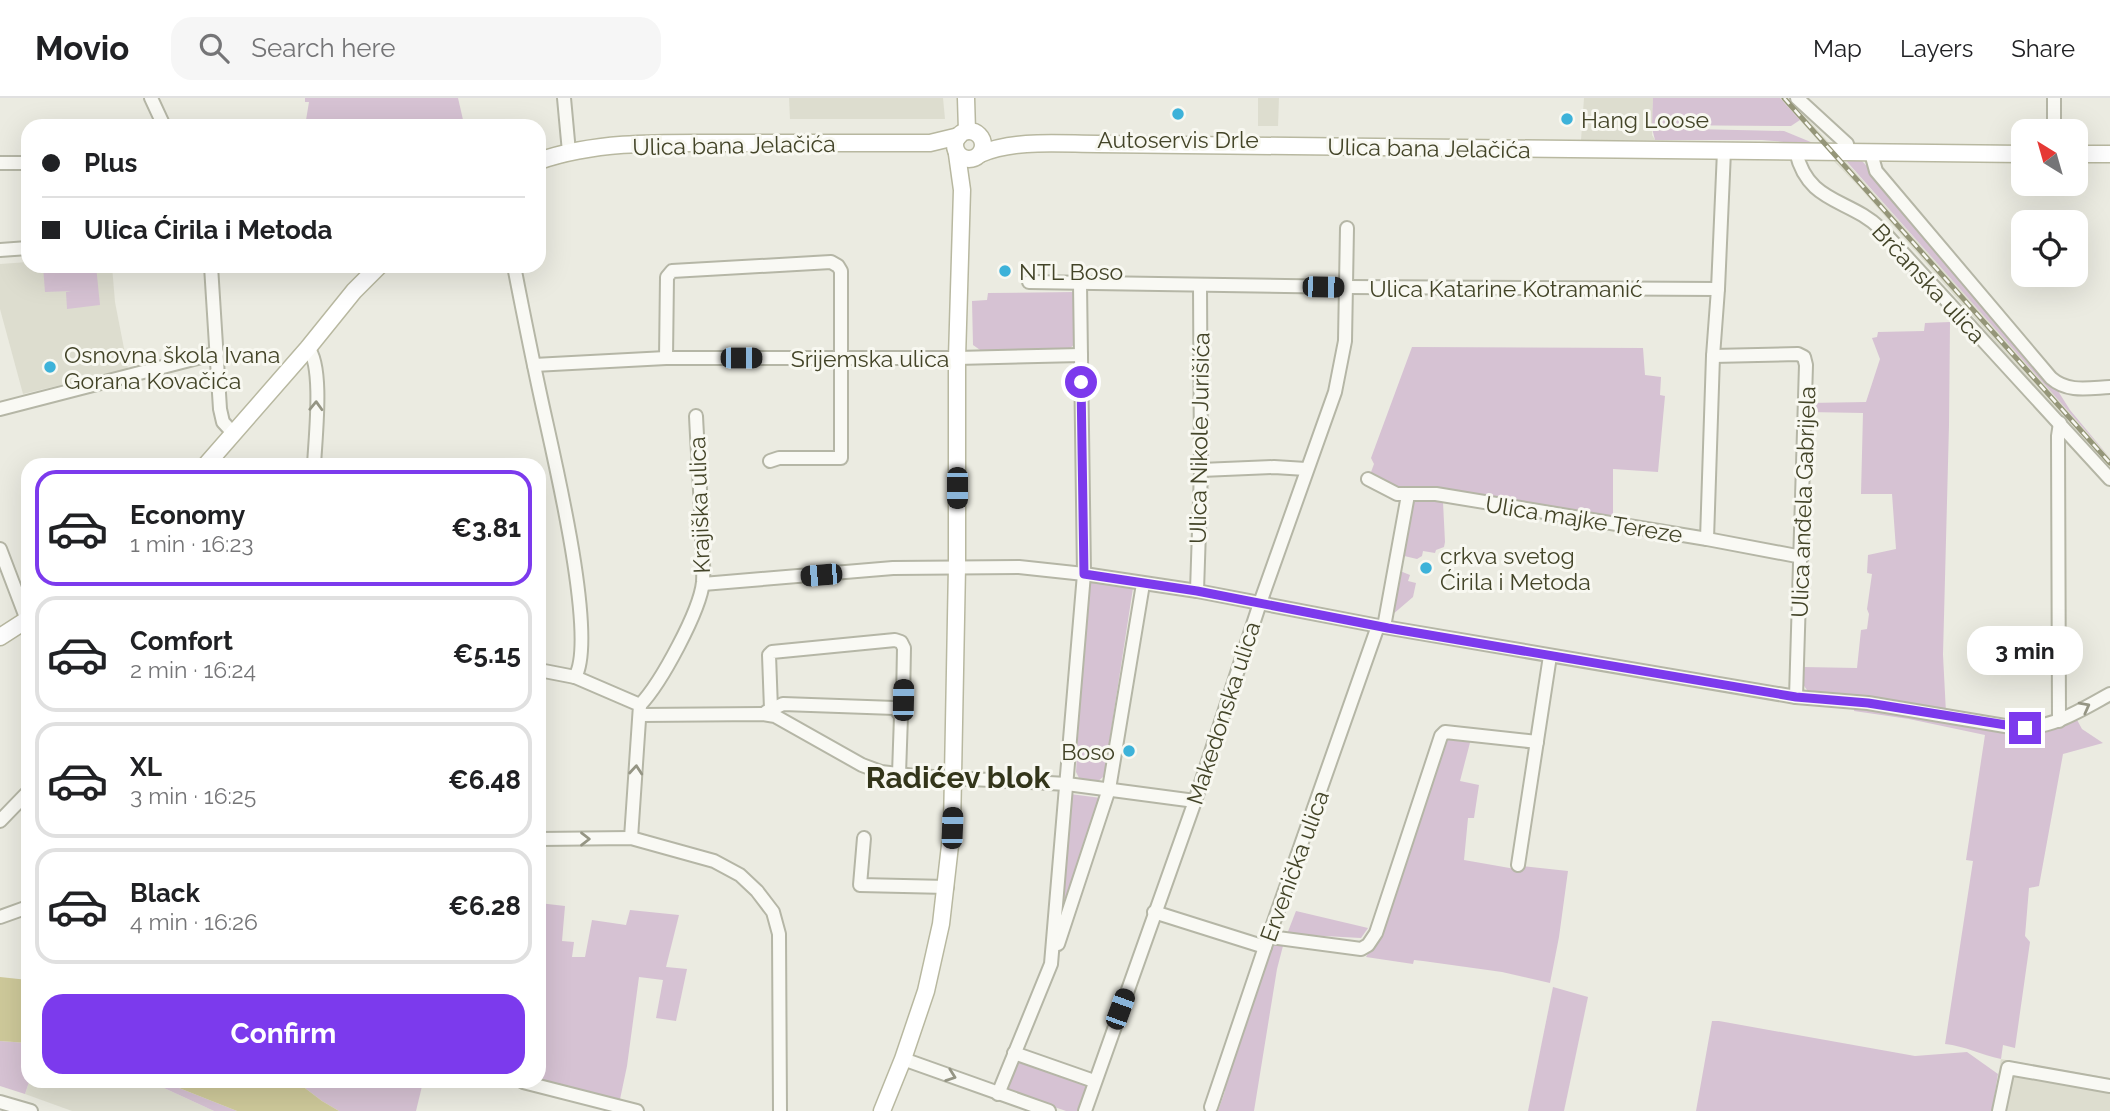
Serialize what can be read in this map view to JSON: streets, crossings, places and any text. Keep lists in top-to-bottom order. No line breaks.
{"streets":{"main road":["Ulica bana Jelačića"],"street":["Brčanska ulica","Ulica Katarine Kotramanić","Srijemska ulica","Ulica Nikole Jurišića","Ulica anđela Gabrijela","Krajiška ulica","Ulica majke Tereze","Makedonska ulica","Ervenička ulica"]},"crossings":[["Ulica bana Jelačića","Brčanska ulica"],["Ulica Katarine Kotramanić","Ulica Nikole Jurišića"],["Ulica Katarine Kotramanić","Makedonska ulica"],["Ulica anđela Gabrijela","Ulica majke Tereze"],["Ulica majke Tereze","Ervenička ulica"]],"districts":["Radićev blok"],"places":["Autoservis Drle","Hang Loose","NTL Boso","Osnovna škola Ivana Gorana Kovačića","crkva svetog Ćirila i Metoda","Boso"],"north":"top left","page":{"header":"Movio","search":"Search here","nav":["Map","Layers","Share"],"banner":["Plus","Ulica Ćirila i Metoda"],"list":[{"name":"Economy","note":"1 min · 16:23","value":"€3.81"},{"name":"Comfort","note":"2 min · 16:24","value":"€5.15"},{"name":"XL","note":"3 min · 16:25","value":"€6.48"},{"name":"Black","note":"4 min · 16:26","value":"€6.28"}],"bubble":"3 min","buttons":"Confirm"}}
